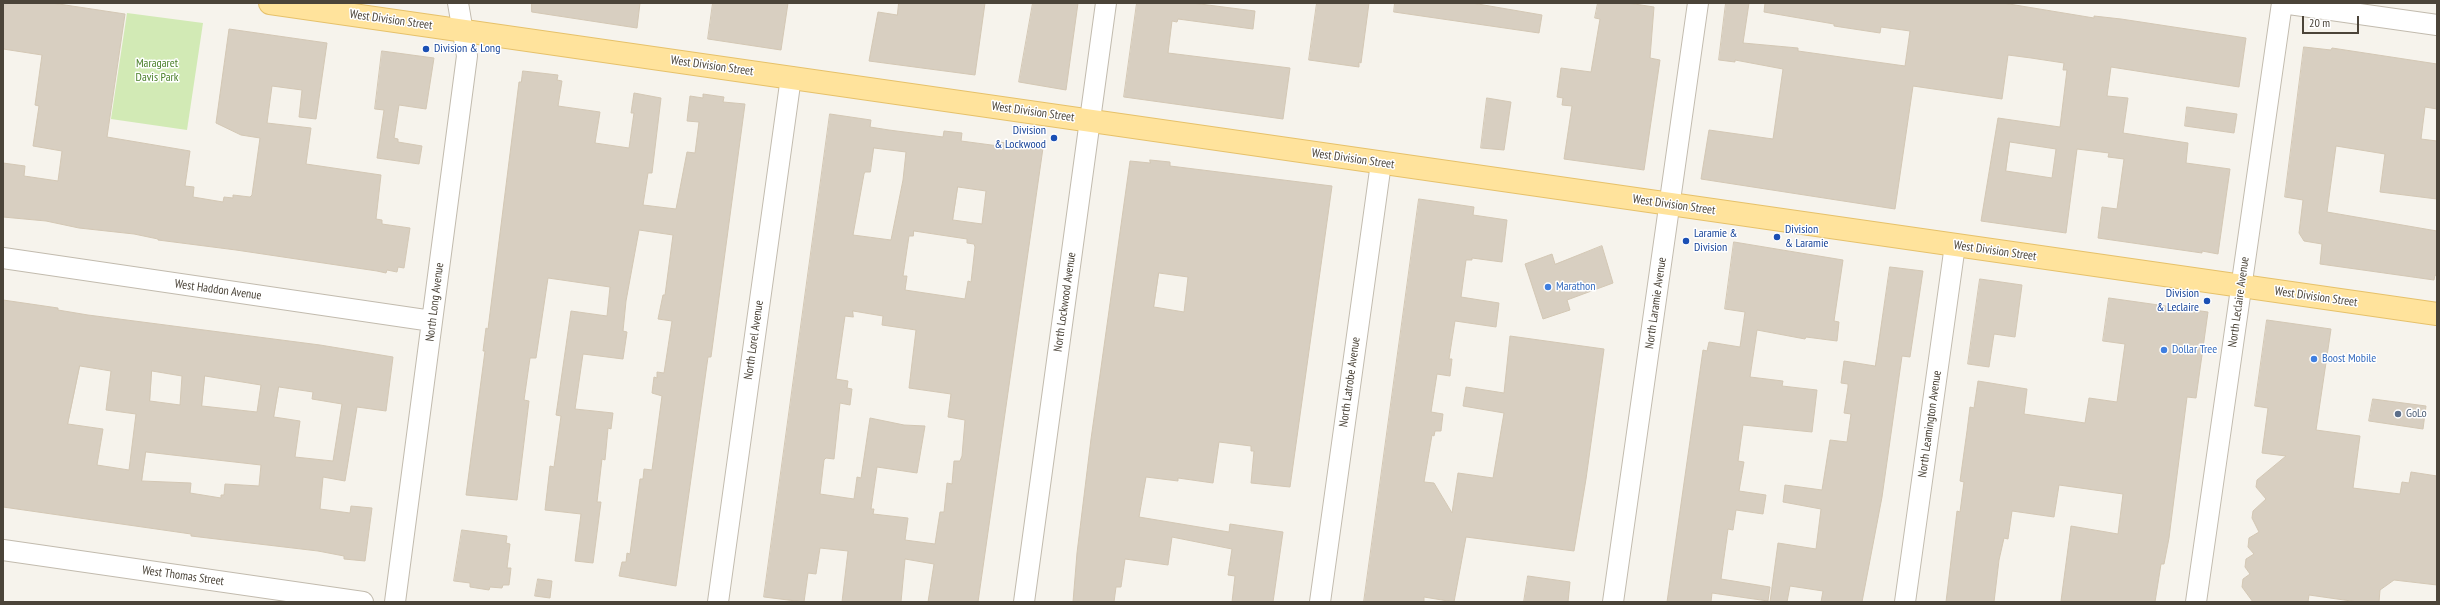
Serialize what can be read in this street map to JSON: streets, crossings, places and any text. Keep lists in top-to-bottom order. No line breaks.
{"streets":{"main road":["West Division Street"],"street":["West Haddon Avenue","North Long Avenue","North Lockwood Avenue","North Leclaire Avenue","North Laramie Avenue","North Lorel Avenue","North Latrobe Avenue","North Leamington Avenue","West Thomas Street"]},"crossings":[["West Division Street","North Long Avenue"],["West Division Street","North Lockwood Avenue"],["West Division Street","North Leclaire Avenue"],["West Division Street","North Laramie Avenue"],["West Division Street","North Lorel Avenue"],["West Division Street","North Latrobe Avenue"],["West Division Street","North Leamington Avenue"],["West Haddon Avenue","North Long Avenue"]],"parks":["Maragaret Davis Park"],"places":["Division & Long","Division & Lockwood","Division & Laramie","Laramie & Division","Marathon","Division & Leclaire","Dollar Tree","Boost Mobile","GoLo"],"scale_bar":"20 m"}
